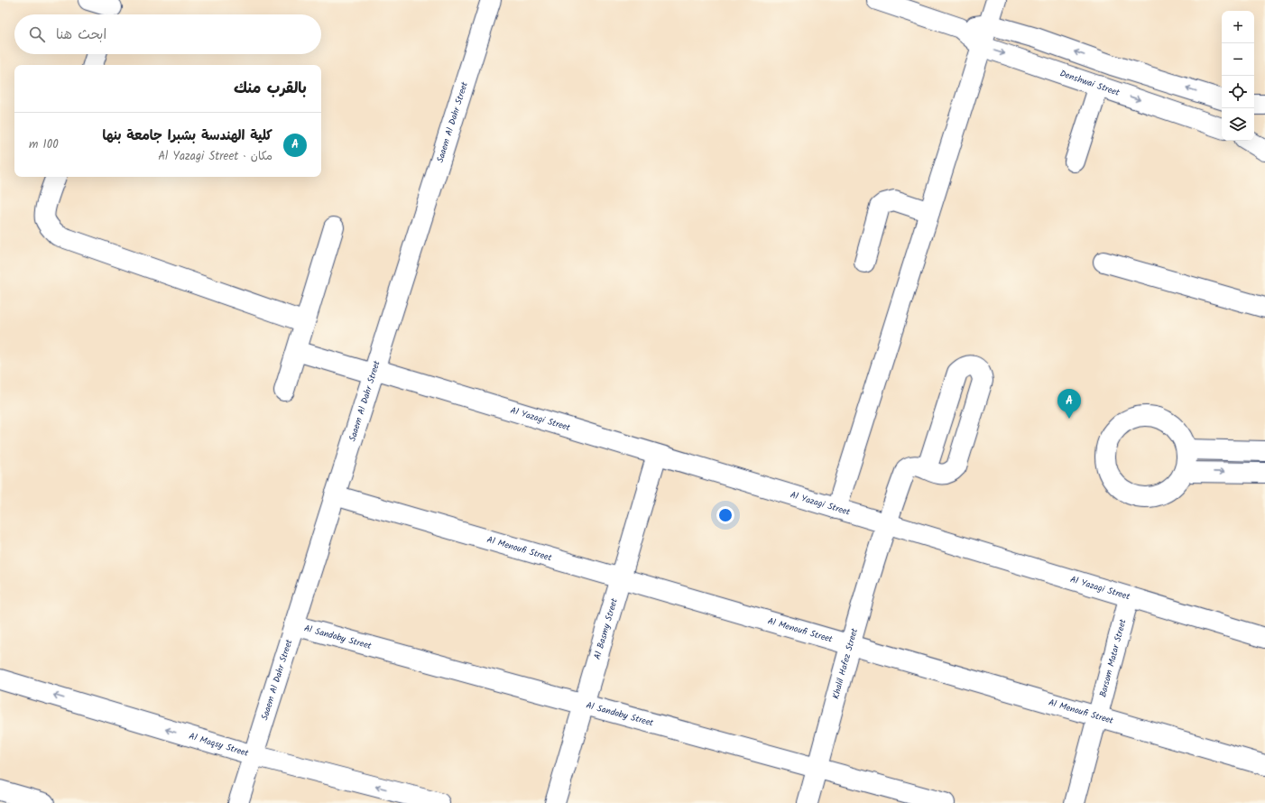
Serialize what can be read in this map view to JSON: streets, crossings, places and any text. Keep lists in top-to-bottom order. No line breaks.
{"streets":{"street":["Denshwai Street","Saaem Al Dahr Street","Al Yazagi Street","Al Menoufi Street","Al Basmy Street","Al Sandoby Street","Barsom Matar Street","Khalil Hafez Street","Al Maqsy Street"]},"crossings":[["Saaem Al Dahr Street","Al Yazagi Street"],["Saaem Al Dahr Street","Al Menoufi Street"],["Saaem Al Dahr Street","Al Sandoby Street"],["Saaem Al Dahr Street","Al Maqsy Street"],["Al Yazagi Street","Al Basmy Street"],["Al Yazagi Street","Barsom Matar Street"],["Al Yazagi Street","Khalil Hafez Street"],["Al Menoufi Street","Al Basmy Street"],["Al Menoufi Street","Barsom Matar Street"],["Al Menoufi Street","Khalil Hafez Street"],["Al Basmy Street","Al Sandoby Street"],["Al Sandoby Street","Khalil Hafez Street"]],"one_way":["Al Maqsy Street"],"page":{"map_buttons":["+","−"],"search":"ابحث هنا","heading":"بالقرب منك","list":[{"mark":"A","name":"كلية الهندسة بشبرا جامعة بنها","note":"مكان · Al Yazagi Street","value":"100 m"}],"pins":"A"}}
